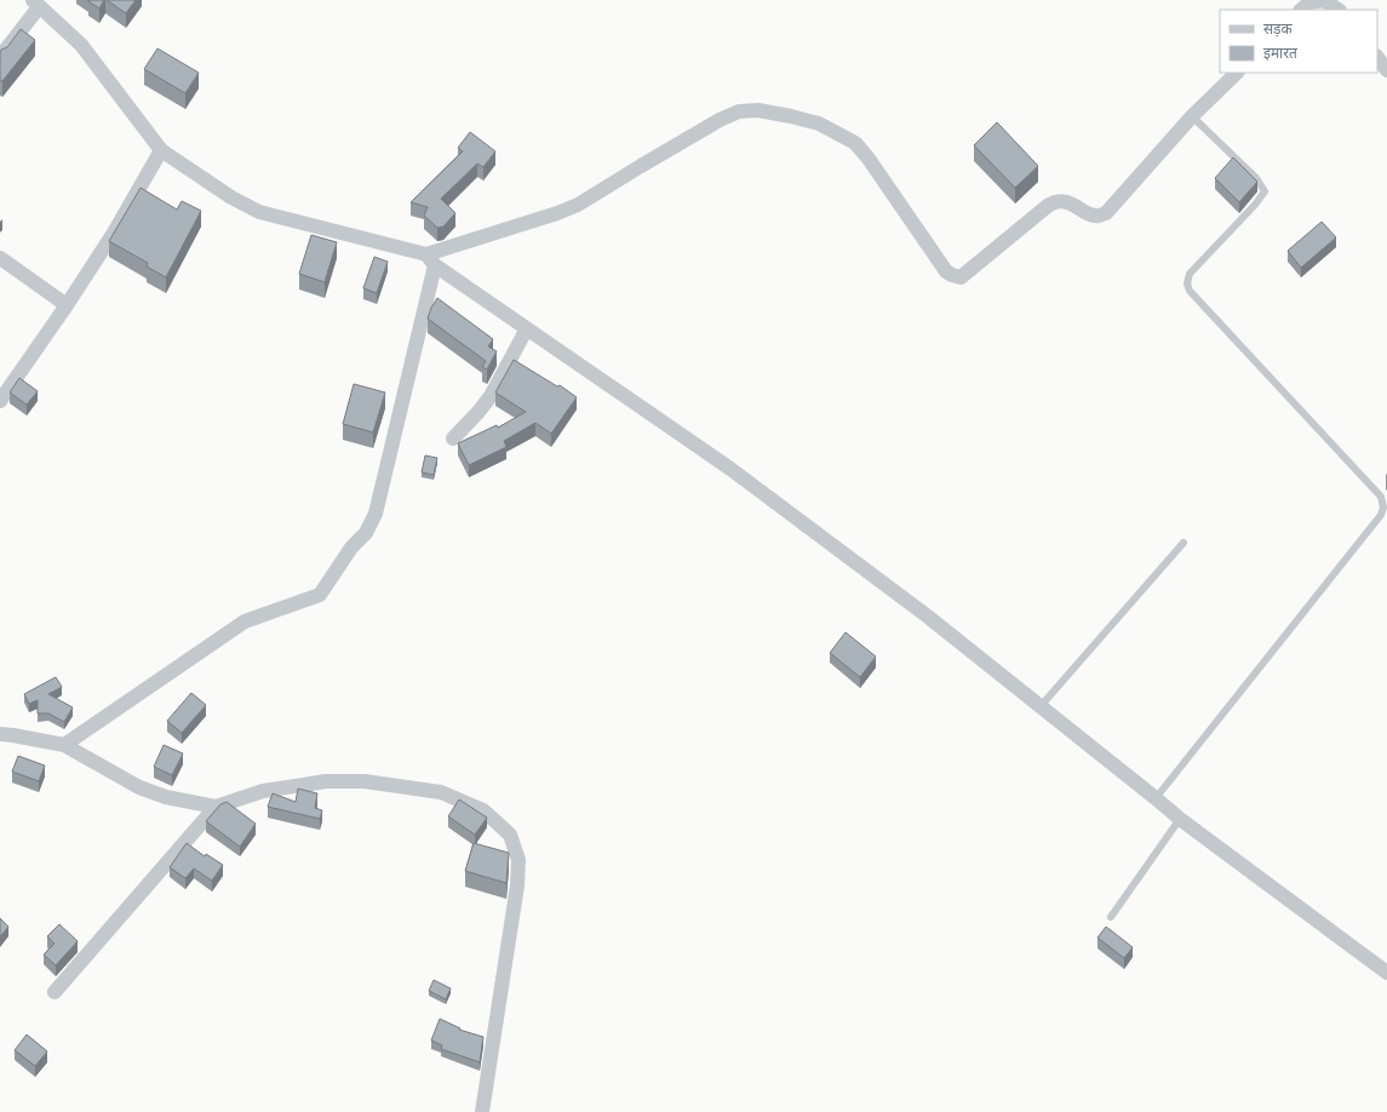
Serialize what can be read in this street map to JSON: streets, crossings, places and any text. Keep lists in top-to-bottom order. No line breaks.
{"legend":["सड़क","इमारत"]}
